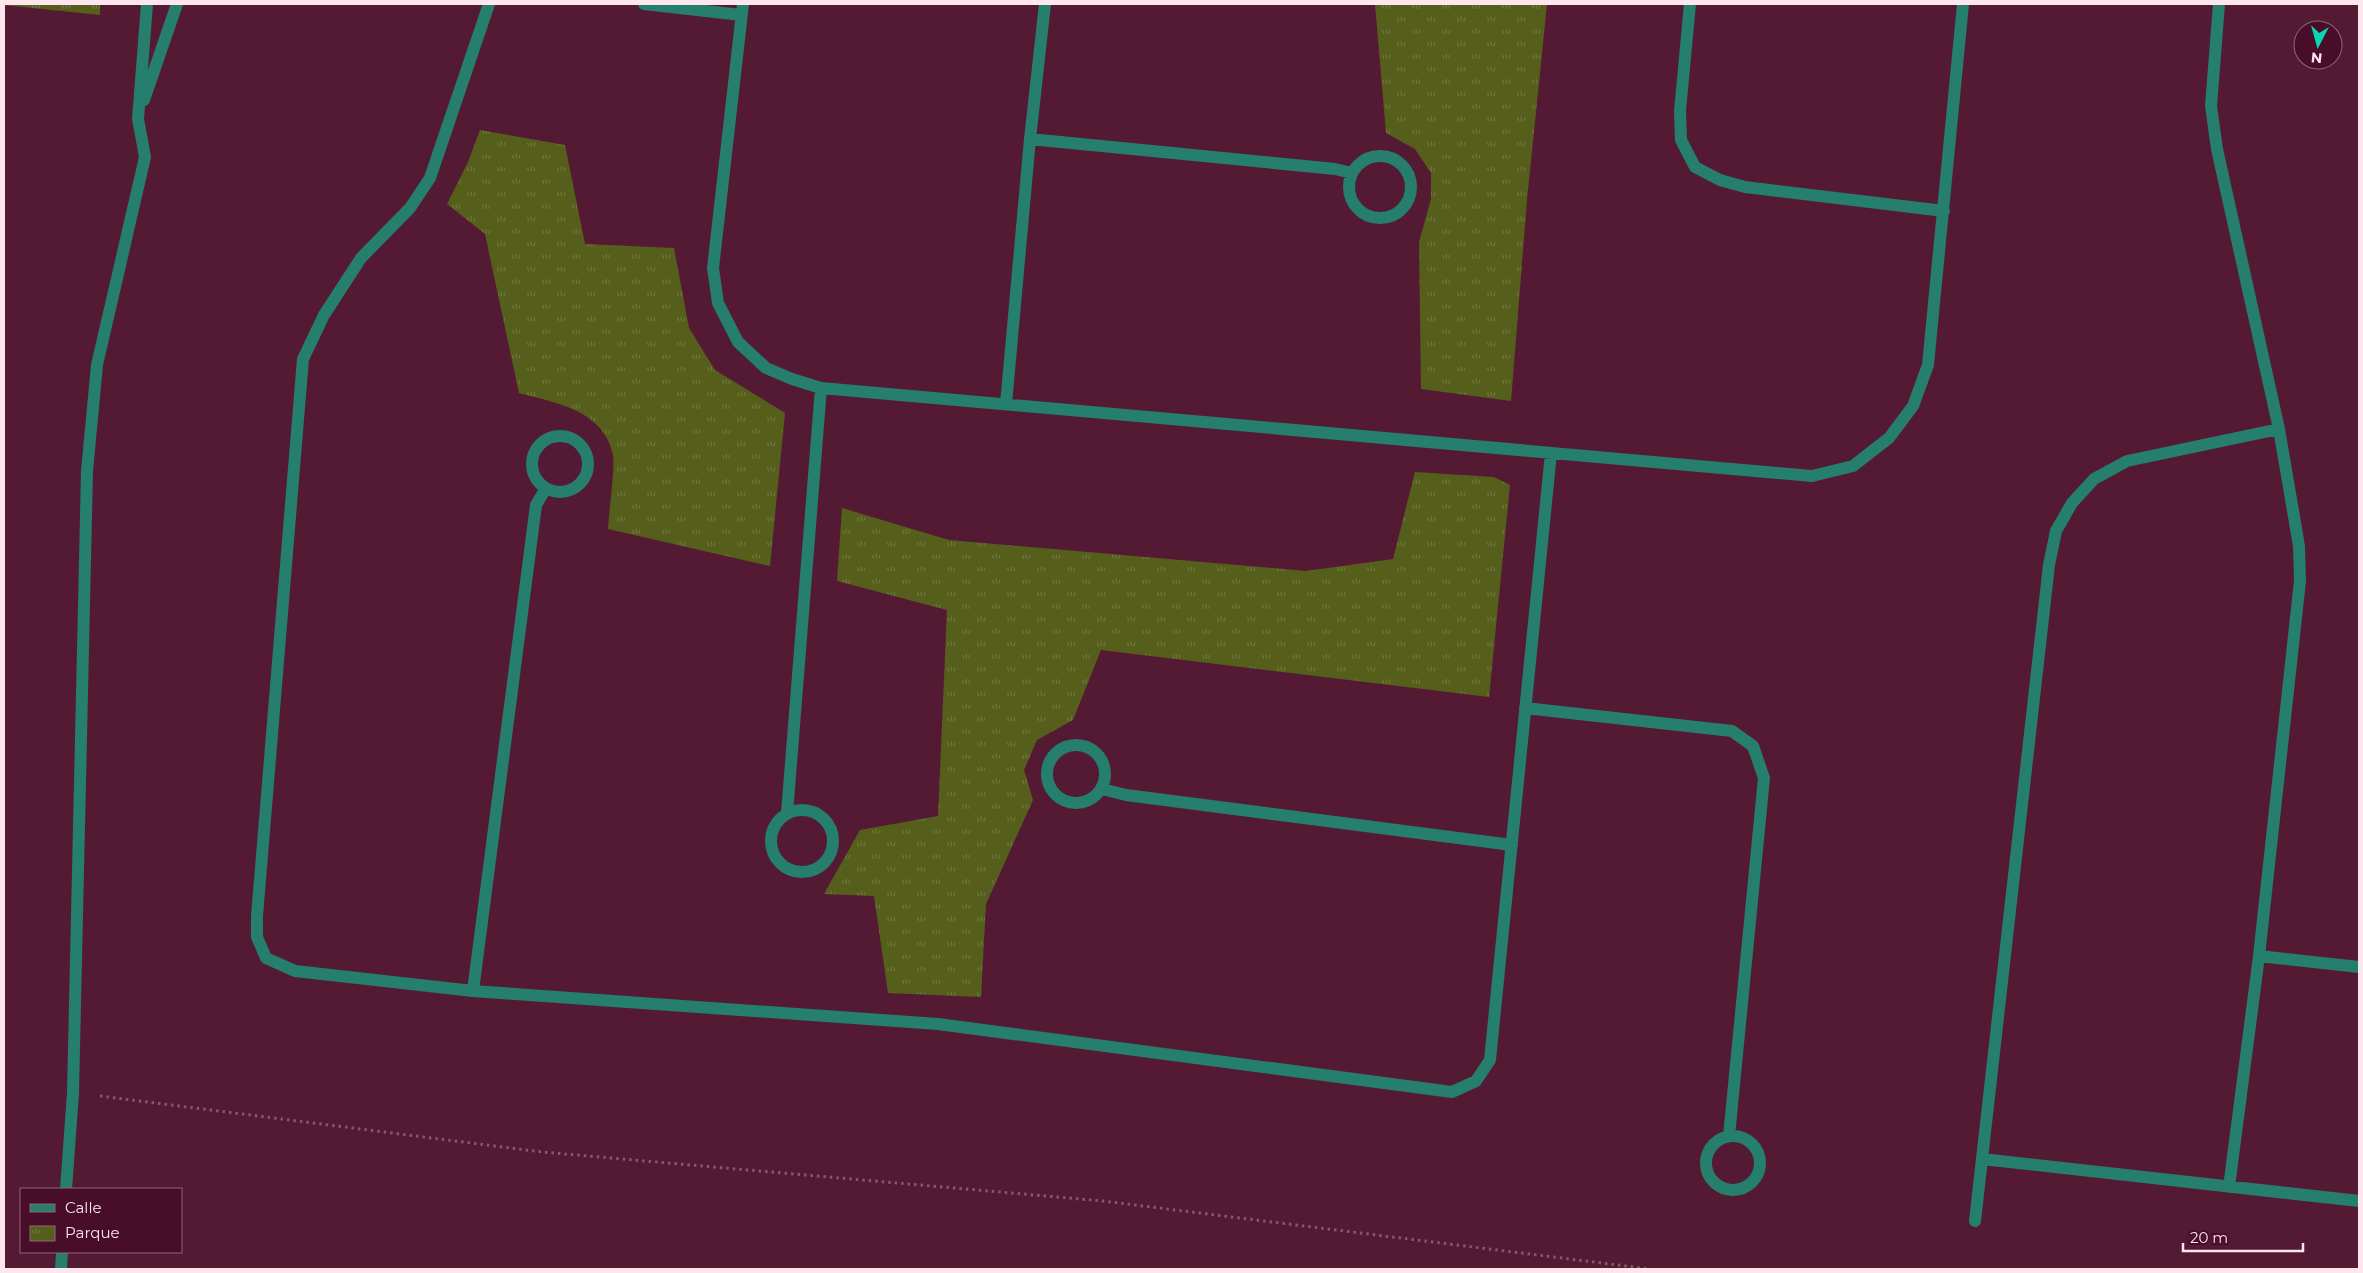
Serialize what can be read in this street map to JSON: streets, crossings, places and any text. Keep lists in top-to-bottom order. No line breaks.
{"legend":["Calle","Parque"],"scale_bar":"20 m","north":"bottom"}
